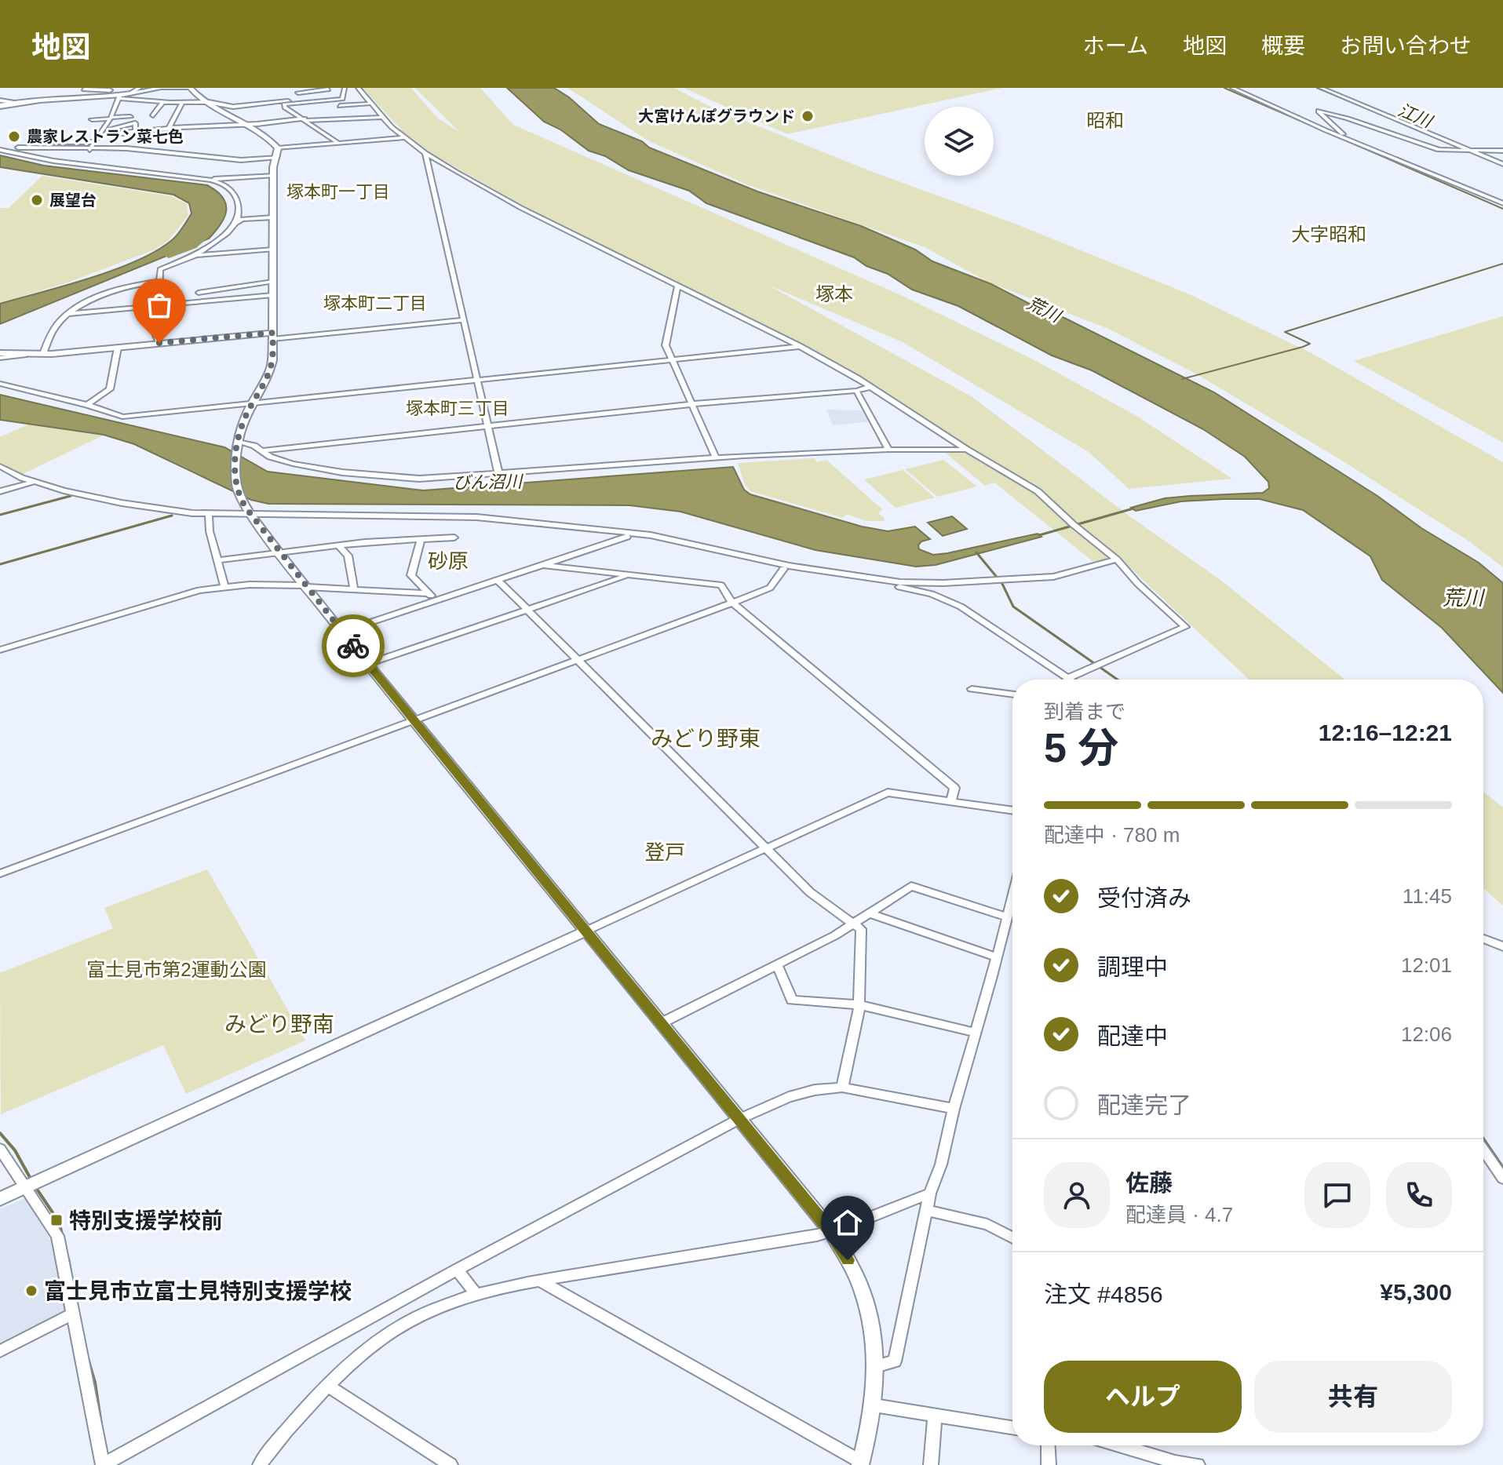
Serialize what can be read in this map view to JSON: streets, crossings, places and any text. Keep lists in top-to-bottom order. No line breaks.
{"districts":["昭和","塚本町一丁目","大字昭和","塚本","塚本町二丁目","塚本町三丁目","砂原","みどり野東","登戸","みどり野南"],"water":["江川","荒川","びん沼川"],"parks":["富士見市第2運動公園"],"places":{"other":["大宮けんぽグラウンド","農家レストラン菜七色","展望台","富士見市立富士見特別支援学校"],"transit":["特別支援学校前"]},"page":{"header":"地図","nav":["ホーム","地図","概要","お問い合わせ"],"heading":["5 分","到着まで","12:16–12:21"],"panel":["佐藤","配達員 · 4.7","注文 #4856","¥5,300"],"bar":"配達中 · 780 m","list":[["受付済み","11:45"],["調理中","12:01"],["配達中","12:06"],"配達完了"],"buttons":["ヘルプ","共有"]}}
